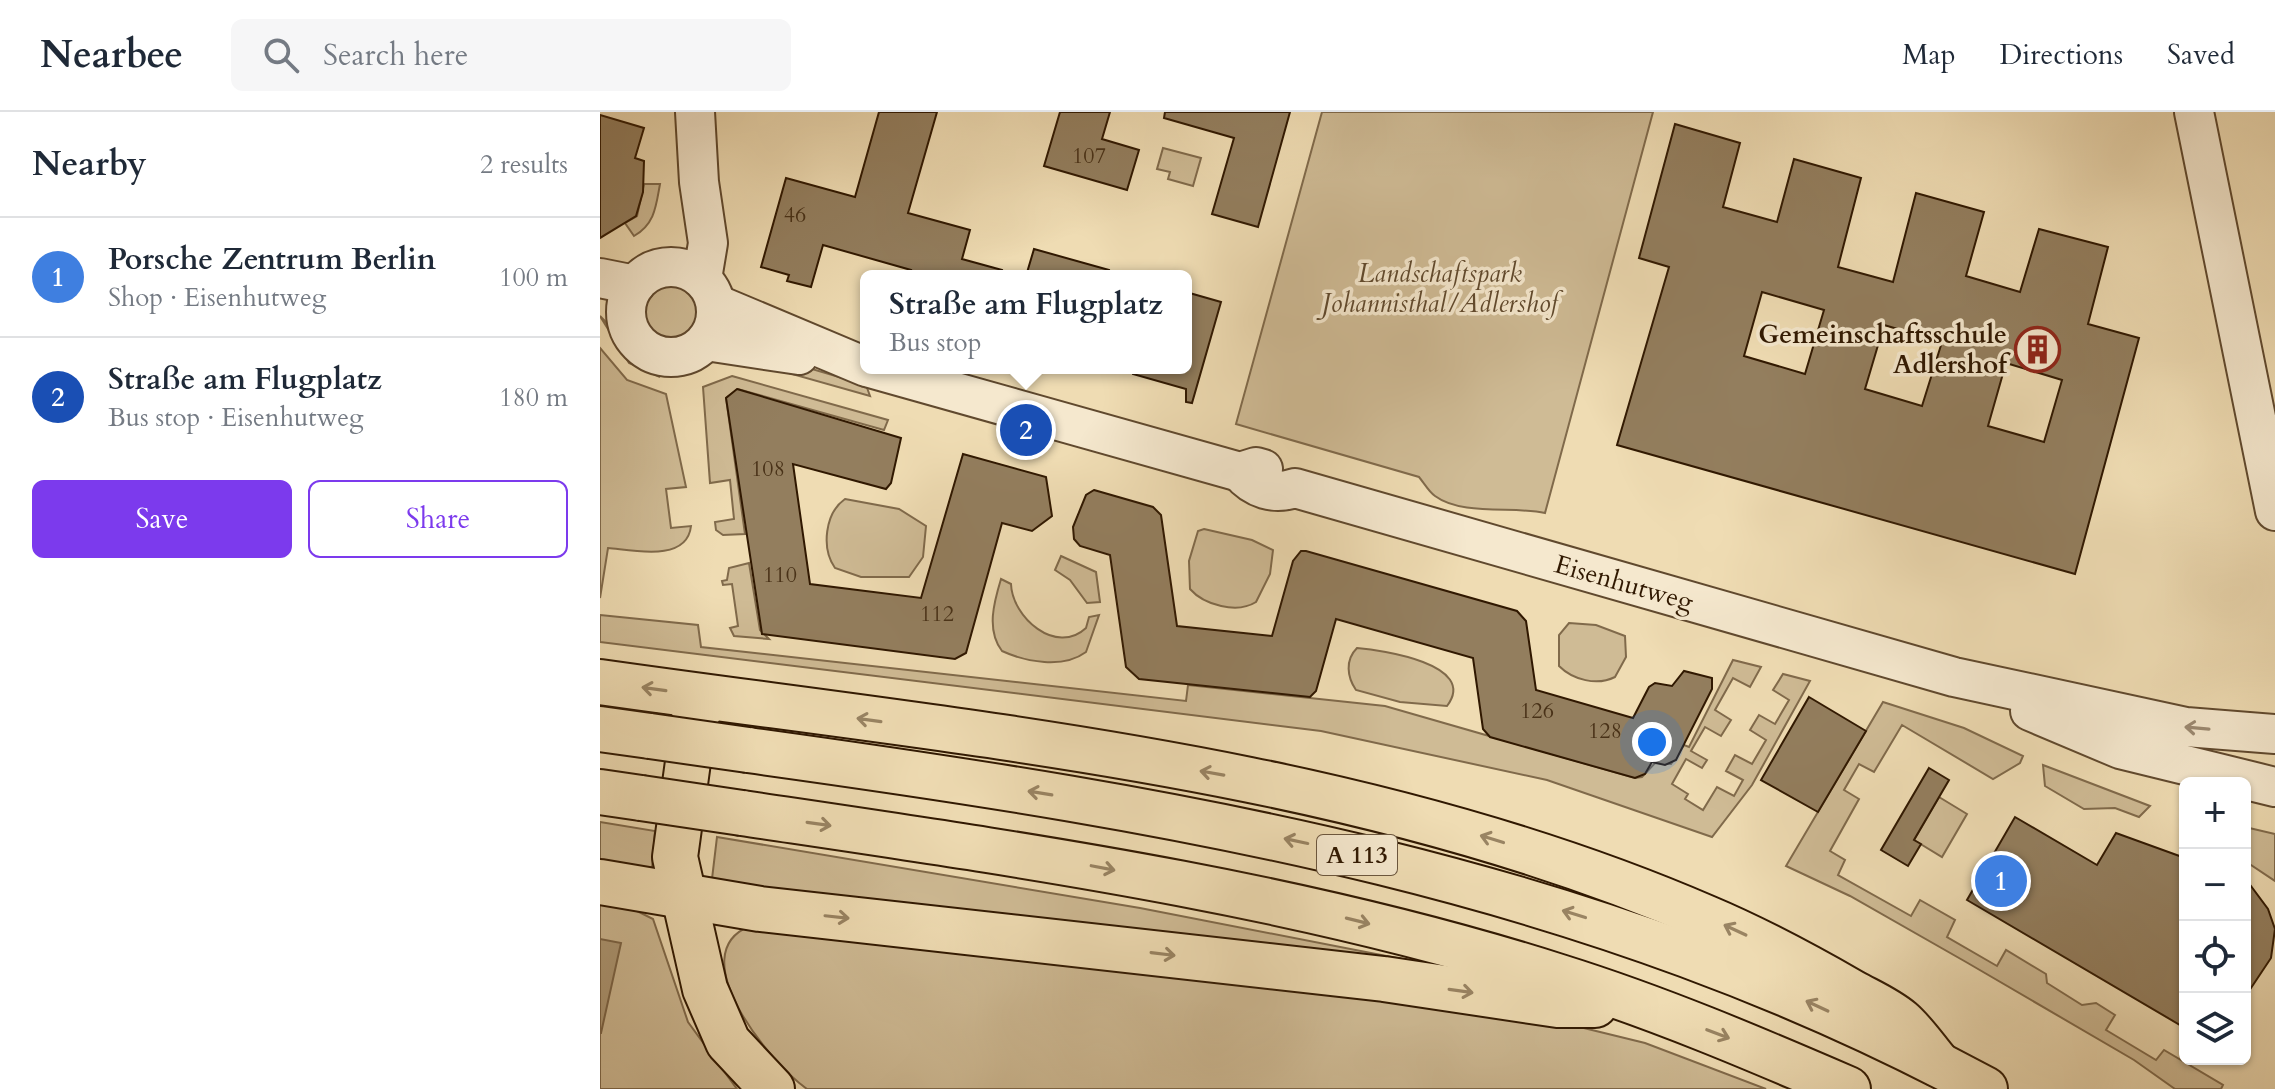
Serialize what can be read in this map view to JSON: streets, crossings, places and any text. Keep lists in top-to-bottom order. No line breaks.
{"streets":{"main road":["A 113"],"street":["Eisenhutweg"]},"parks":["Landschaftspark Johannisthal/Adlershof"],"places":{"building":["Gemeinschaftsschule Adlershof"]},"house_numbers":["107","46","108","110","112","126","128"],"page":{"header":"Nearbee","search":"Search here","nav":["Map","Directions","Saved"],"heading":["Nearby","2 results"],"list":[{"mark":"1","name":"Porsche Zentrum Berlin","note":"Shop · Eisenhutweg","value":"100 m"},{"mark":"2","name":"Straße am Flugplatz","note":"Bus stop · Eisenhutweg","value":"180 m"}],"popup":["Straße am Flugplatz","Bus stop"],"pins":["2","1"],"buttons":["Save","Share"],"map_buttons":["+","−"]}}
